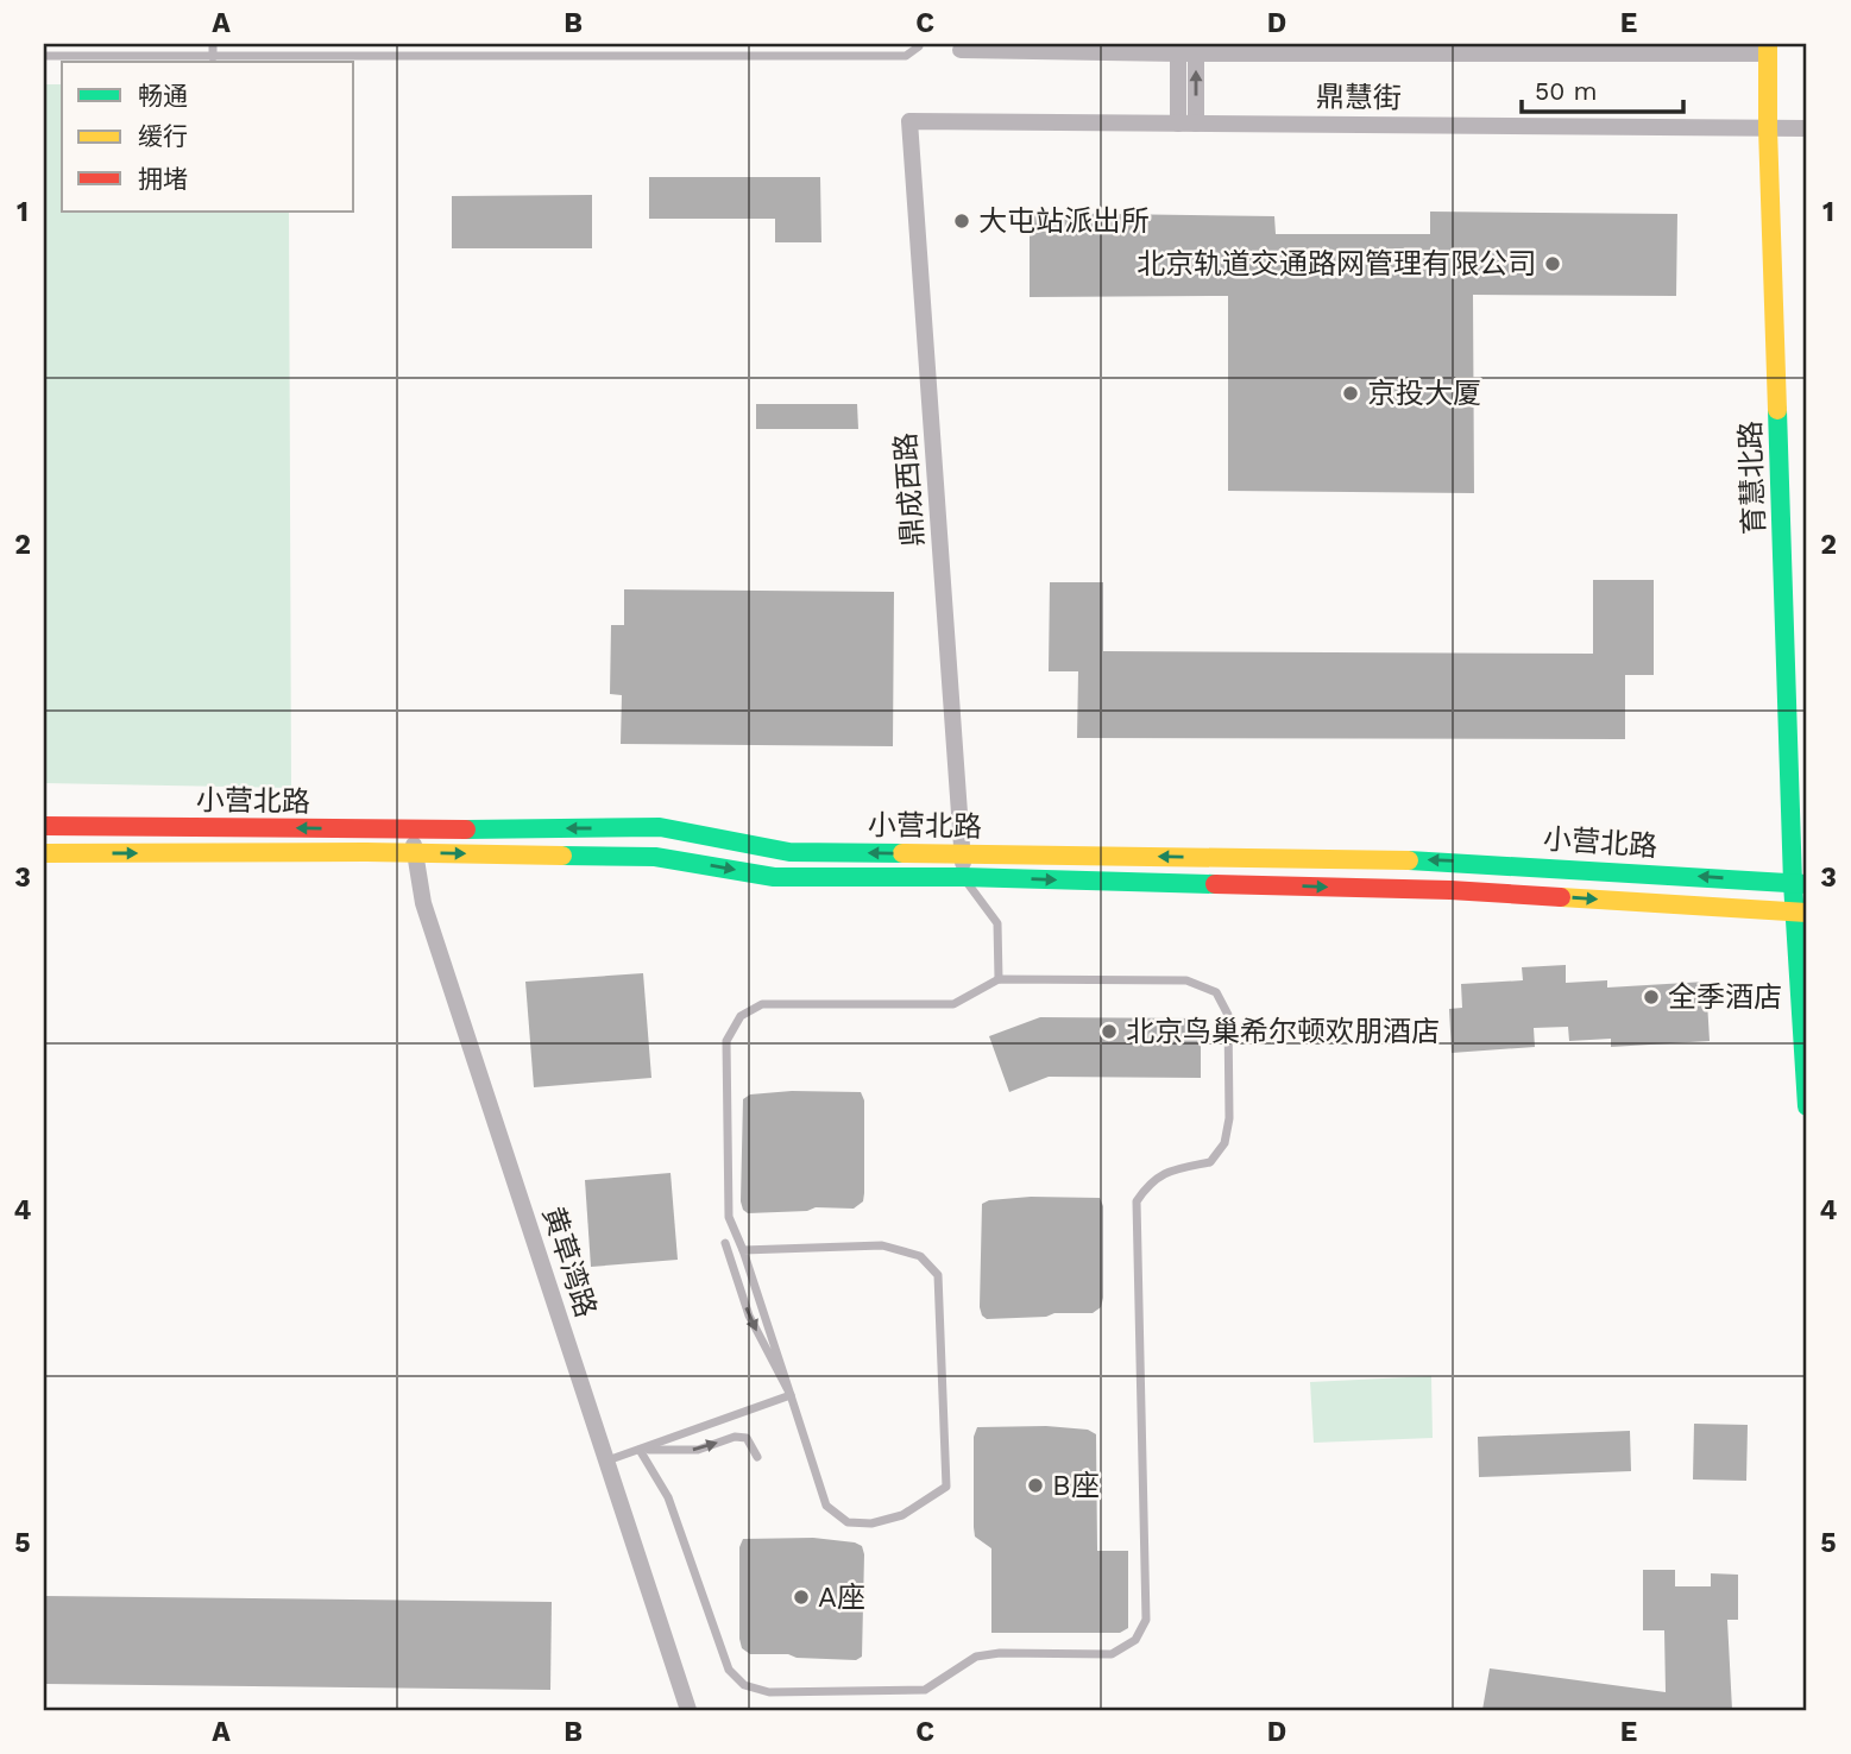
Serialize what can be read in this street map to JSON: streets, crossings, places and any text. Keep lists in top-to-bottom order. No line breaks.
{"streets":{"street":["鼎慧街","育慧北路","鼎成西路","小营北路","黄草湾路"]},"crossings":[["鼎慧街","育慧北路"],["鼎慧街","鼎成西路"],["育慧北路","小营北路"],["鼎成西路","小营北路"],["小营北路","黄草湾路"]],"places":["大屯站派出所","北京轨道交通路网管理有限公司","京投大厦","全季酒店","北京鸟巢希尔顿欢朋酒店","B座","A座"],"legend":["畅通","缓行","拥堵"],"scale_bar":"50 m","grid":{"columns":["A","B","C","D","E"],"rows":["1","2","3","4","5"]}}
